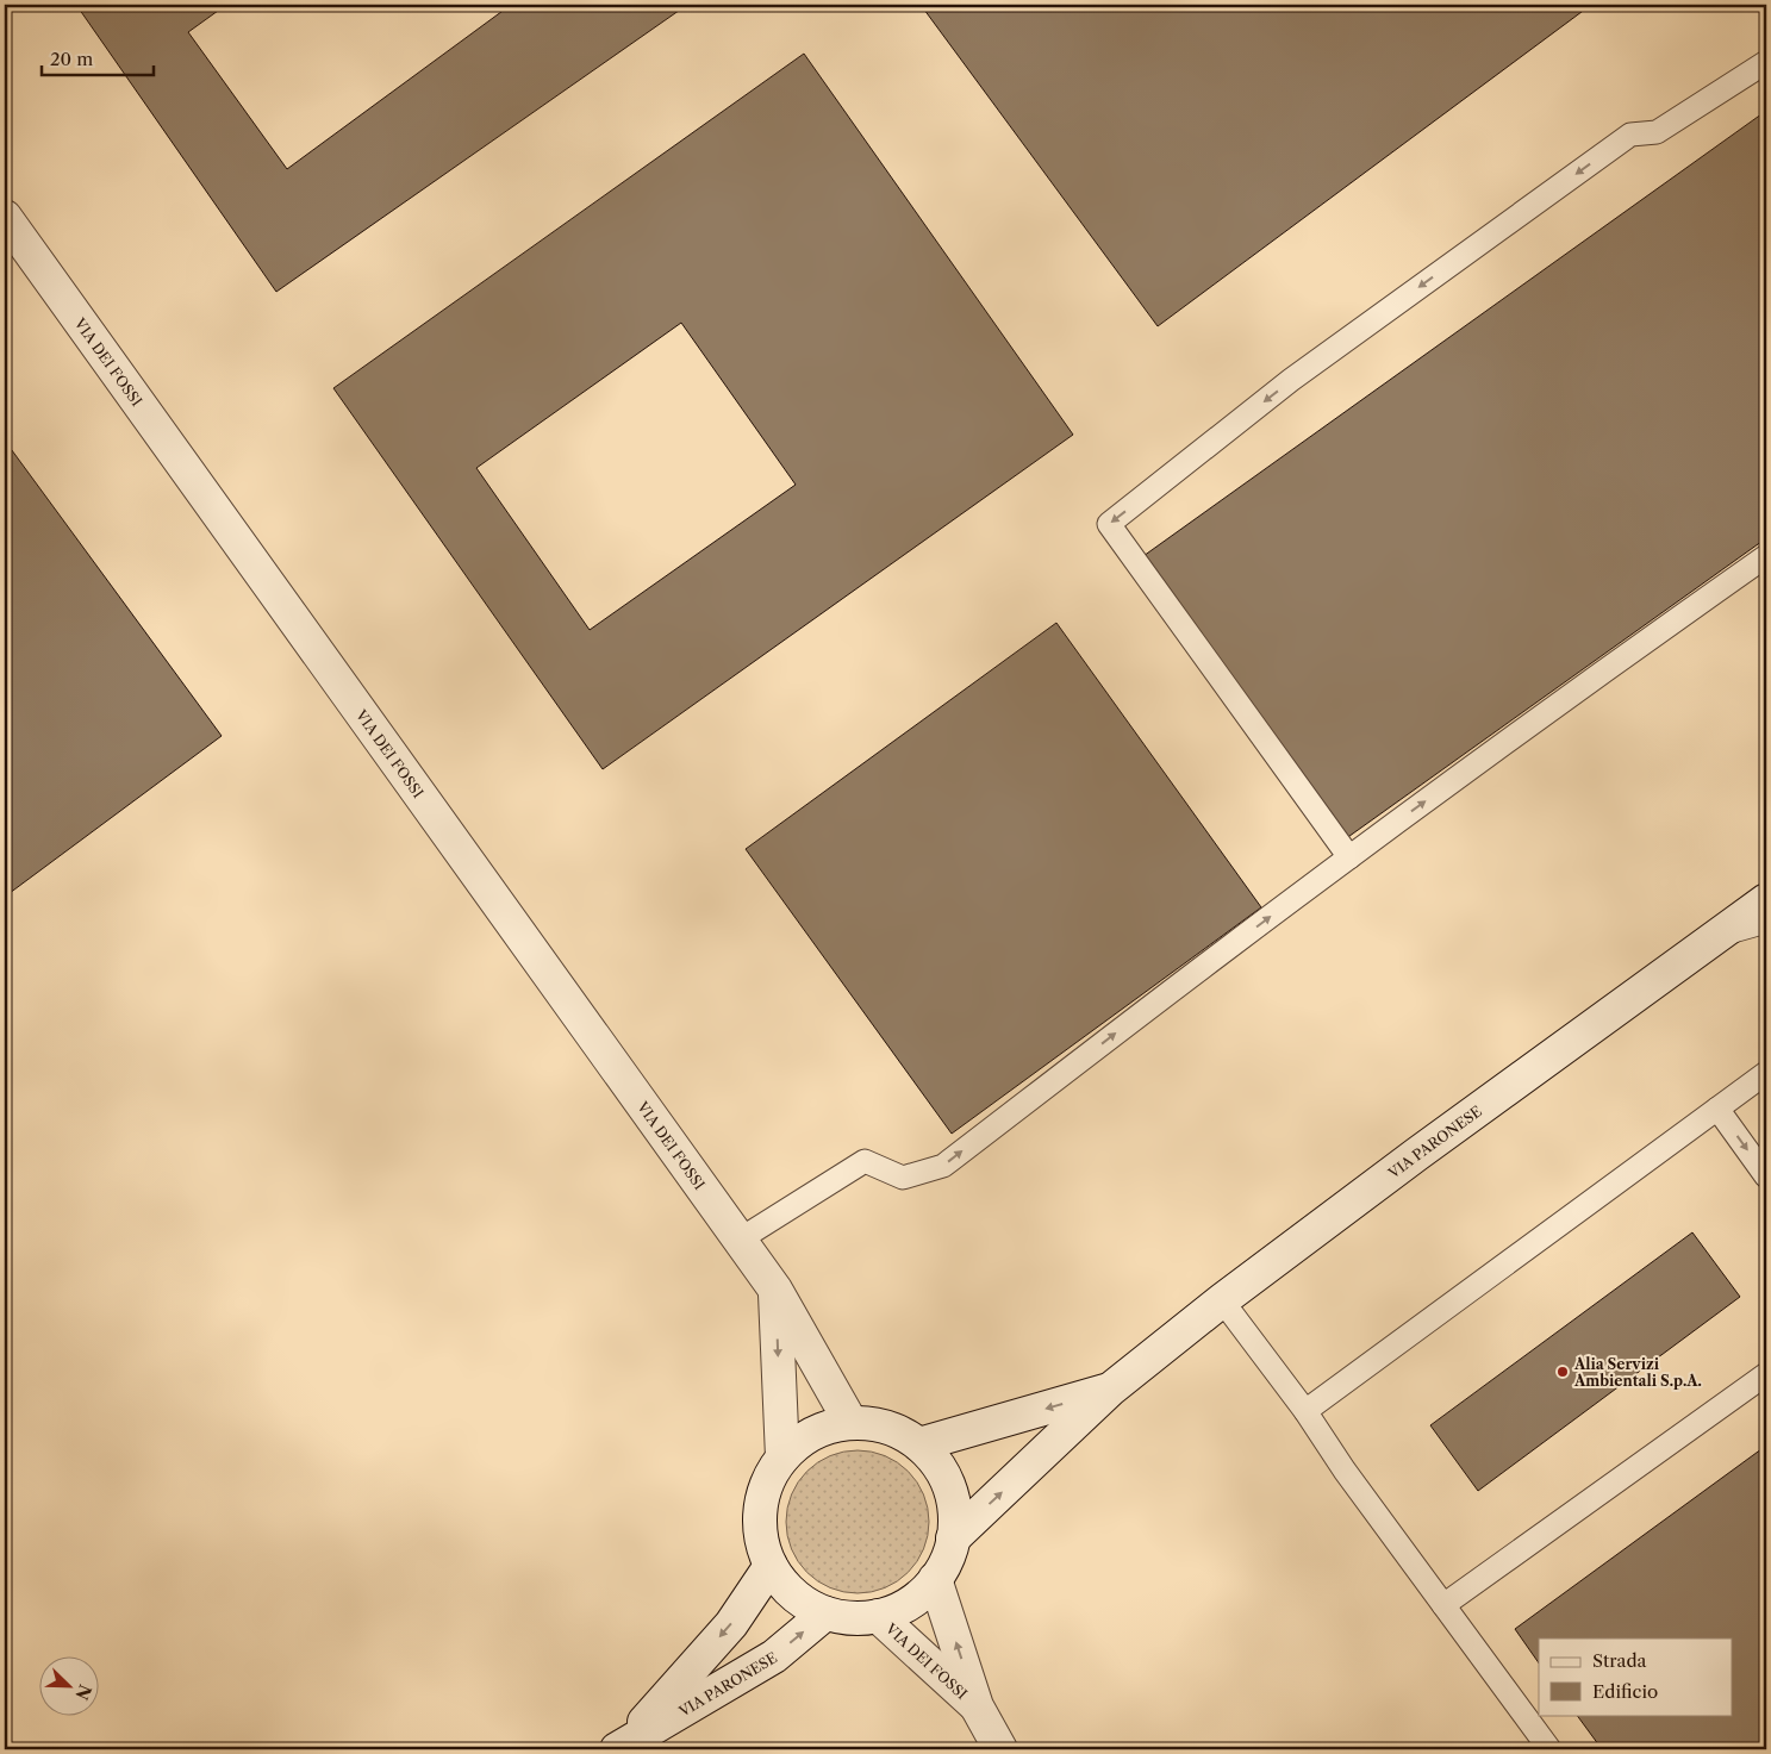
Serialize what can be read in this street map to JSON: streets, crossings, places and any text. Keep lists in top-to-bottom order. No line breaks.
{"streets":{"main road":["VIA DEI FOSSI","VIA PARONESE"]},"crossings":[["VIA DEI FOSSI","VIA PARONESE"]],"places":["Alia Servizi Ambientali S.p.A."],"legend":["Strada","Edificio"],"scale_bar":"20 m","north":"bottom right"}
